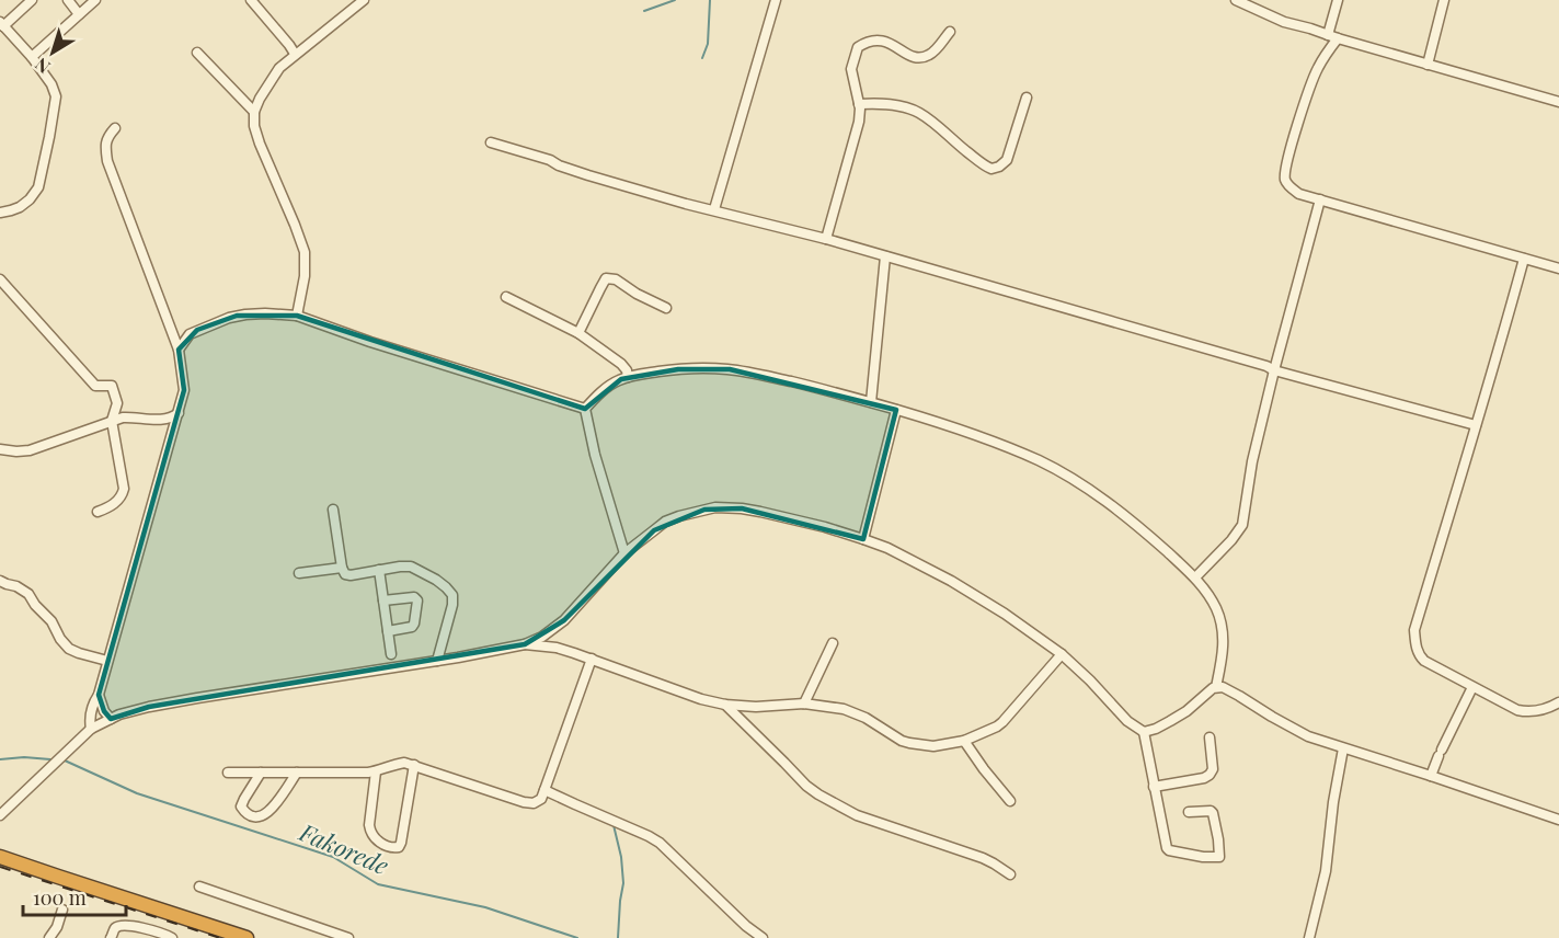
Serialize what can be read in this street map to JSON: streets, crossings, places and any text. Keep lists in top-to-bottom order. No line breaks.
{"water":["Fakorede"],"scale_bar":"100 m","north":"bottom left"}
